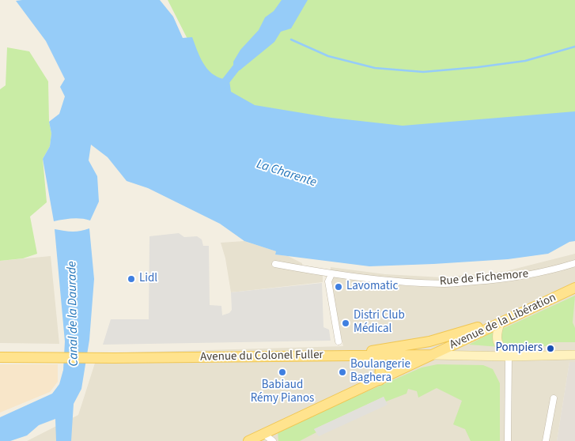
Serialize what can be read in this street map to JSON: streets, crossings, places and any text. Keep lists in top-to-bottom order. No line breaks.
{"streets":{"main road":["Avenue de la Libération","Avenue du Colonel Fuller"],"street":["Rue de Fichemore"]},"crossings":[["Avenue de la Libération","Avenue du Colonel Fuller"]],"water":["La Charente","Canal de la Daurade"],"places":["Lidl","Lavomatic","Distri Club Médical","Pompiers","Babiaud Rémy Pianos","Boulangerie Baghera"]}
